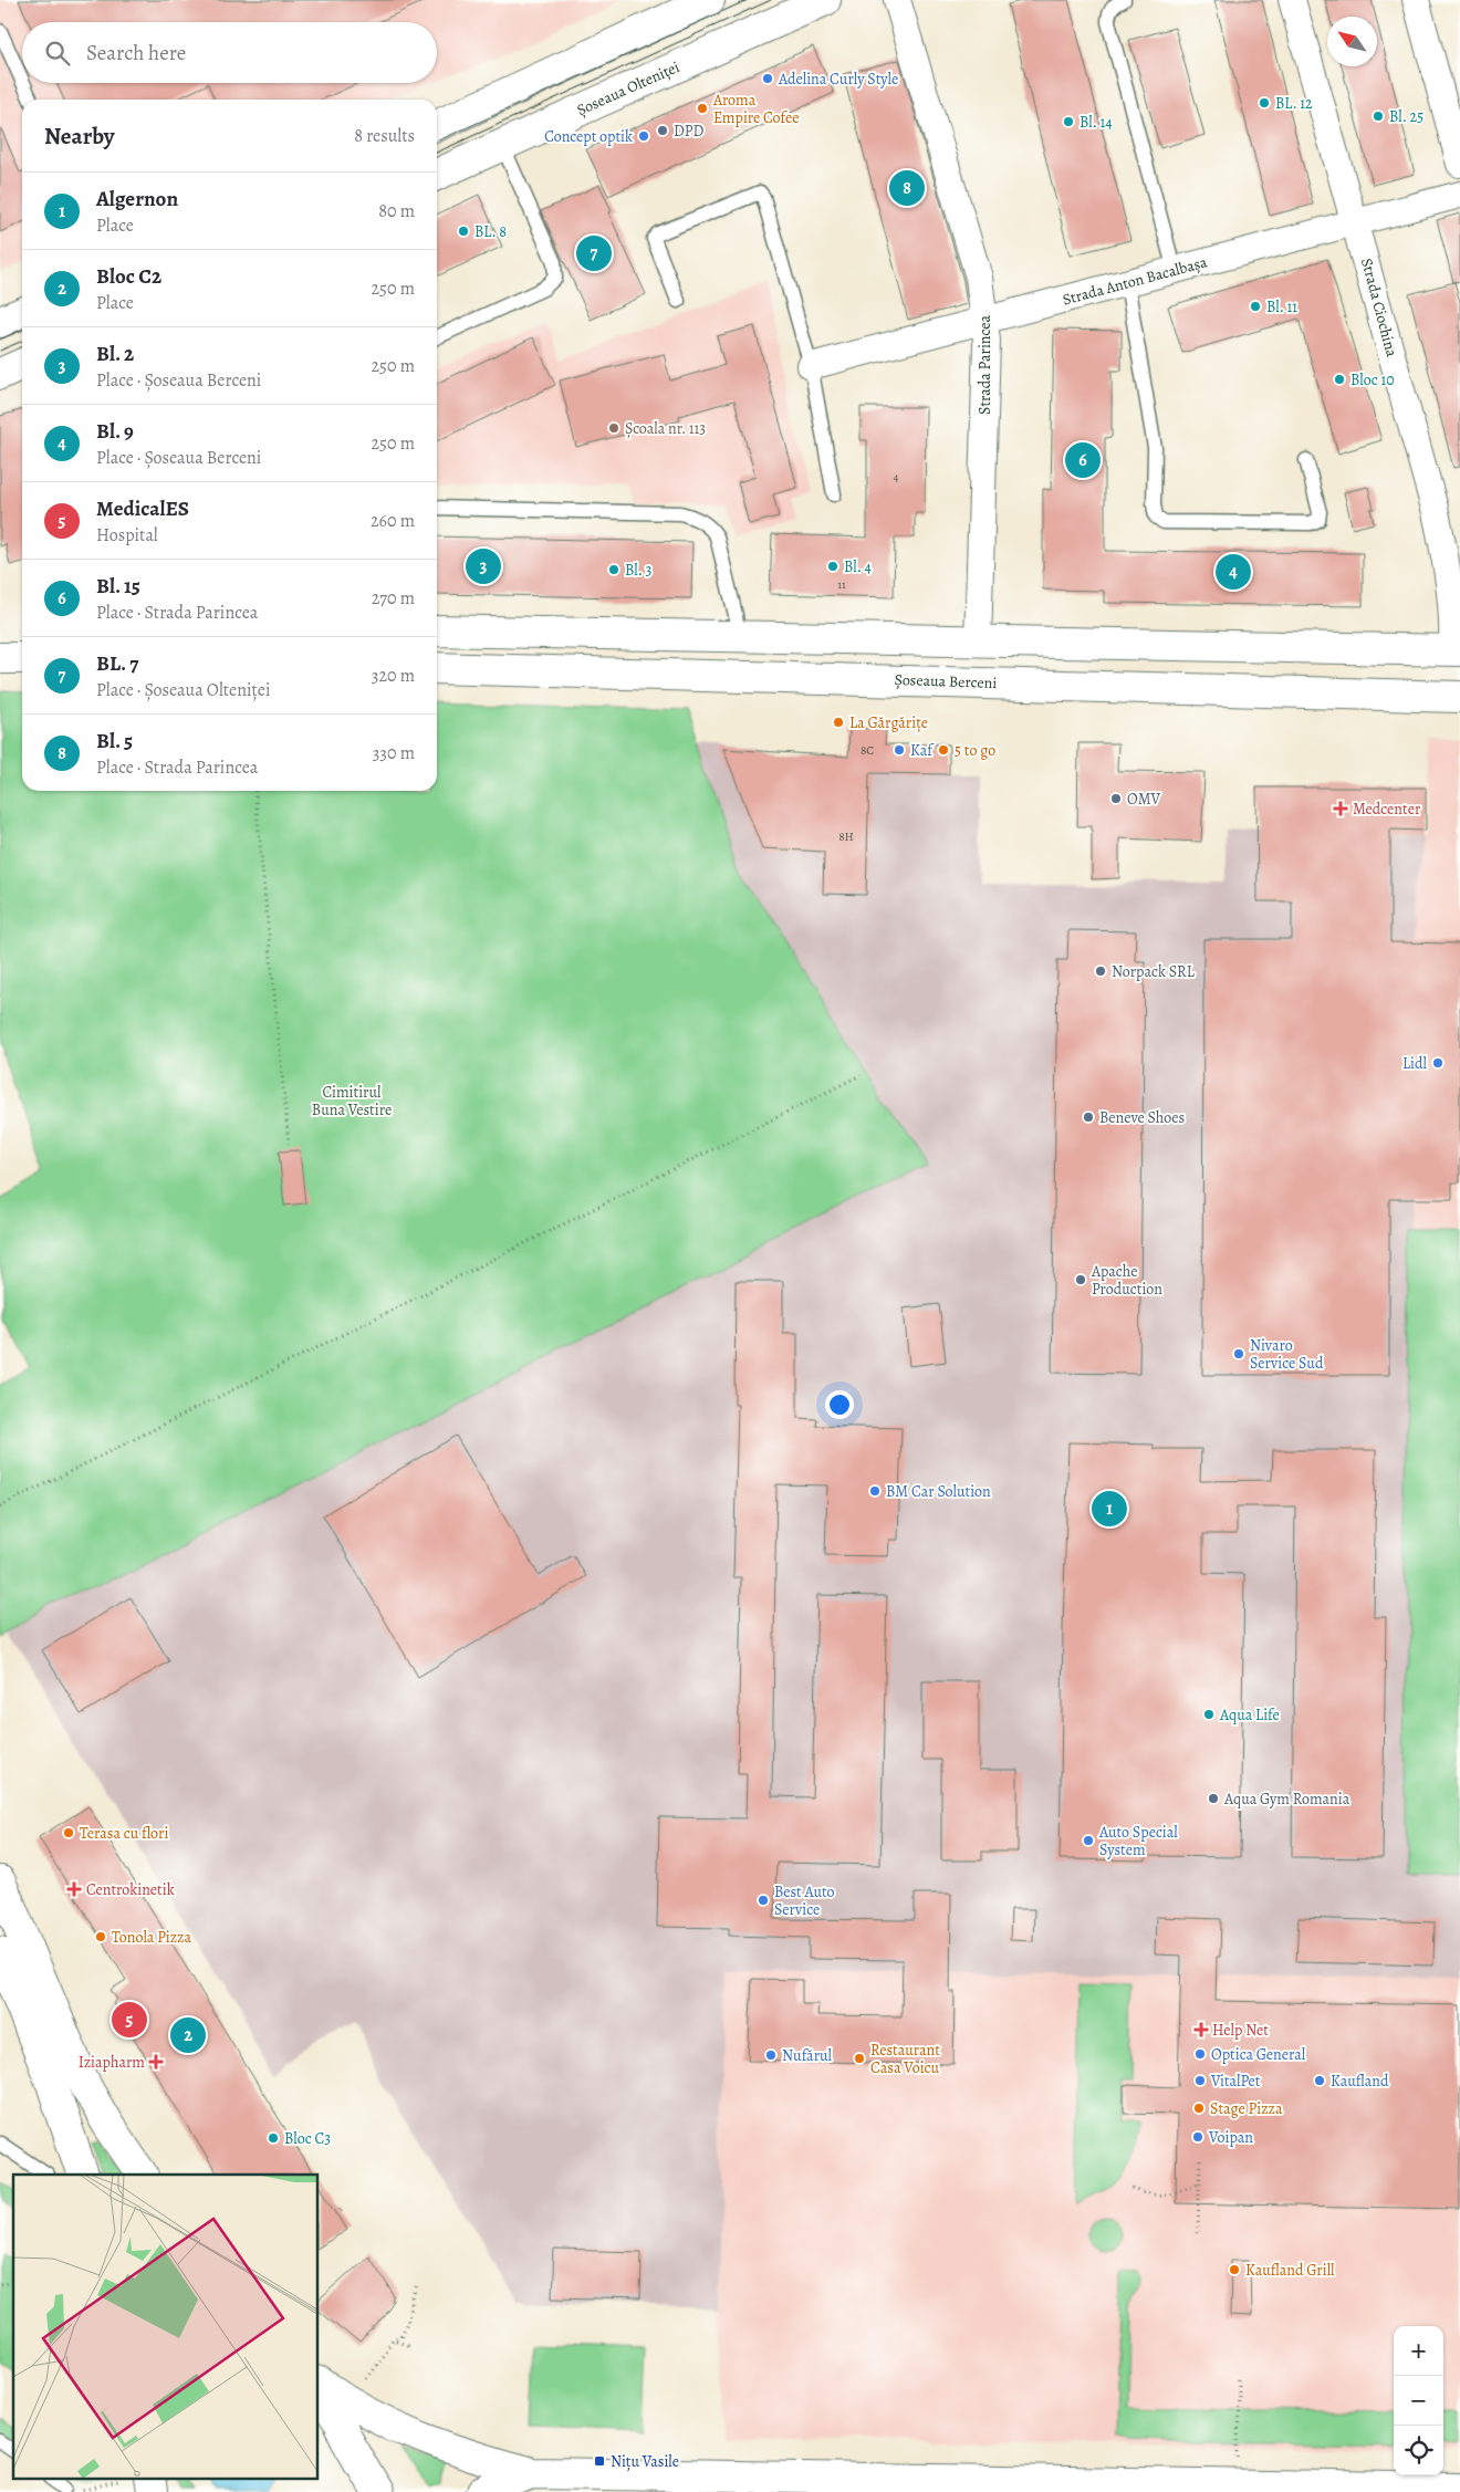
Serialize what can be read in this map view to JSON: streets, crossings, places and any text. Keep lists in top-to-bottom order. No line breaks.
{"streets":{"main road":["Șoseaua Olteniței","Șoseaua Berceni"],"street":["Strada Anton Bacalbașa","Strada Ciochina","Strada Parincea"]},"crossings":[["Strada Anton Bacalbașa","Strada Ciochina"],["Strada Anton Bacalbașa","Strada Parincea"]],"parks":["Cimitirul Buna Vestire"],"places":{"other":["Adelina Curly Style","BL. 12","Aroma Empire Cofee","Bl. 25","Bl. 14","DPD","Concept optik","BL. 8","Bl. 11","Bloc 10","Școala nr. 113","Bl. 4","Bl. 3","La Gărgărițe","Kaf","5 to go","OMV","Norpack SRL","Lidl","Beneve Shoes","Apache Production","Nivaro Service Sud","BM Car Solution","Aqua Life","Aqua Gym Romania","Terasa cu flori","Auto Special System","Best Auto Service","Tonola Pizza","Optica General","Nufărul","Restaurant Casa Voicu","VitalPet","Kaufland","Stage Pizza","Voipan","Bloc C3","Kaufland Grill"],"health":["Medcenter","Centrokinetik","Help Net","Iziapharm"],"transit":["Nițu Vasile"]},"house_numbers":["4","11","8C","8H"],"north":"top left","page":{"search":"Search here","heading":["Nearby","8 results"],"pins":["8","7","6","3","4","1","5","2"],"list":[{"mark":"1","name":"Algernon","note":"Place","value":"80 m"},{"mark":"2","name":"Bloc C2","note":"Place","value":"250 m"},{"mark":"3","name":"Bl. 2","note":"Place · Șoseaua Berceni","value":"250 m"},{"mark":"4","name":"Bl. 9","note":"Place · Șoseaua Berceni","value":"250 m"},{"mark":"5","name":"MedicalES","note":"Hospital","value":"260 m"},{"mark":"6","name":"Bl. 15","note":"Place · Strada Parincea","value":"270 m"},{"mark":"7","name":"BL. 7","note":"Place · Șoseaua Olteniței","value":"320 m"},{"mark":"8","name":"Bl. 5","note":"Place · Strada Parincea","value":"330 m"}],"map_buttons":["+","−"]}}
